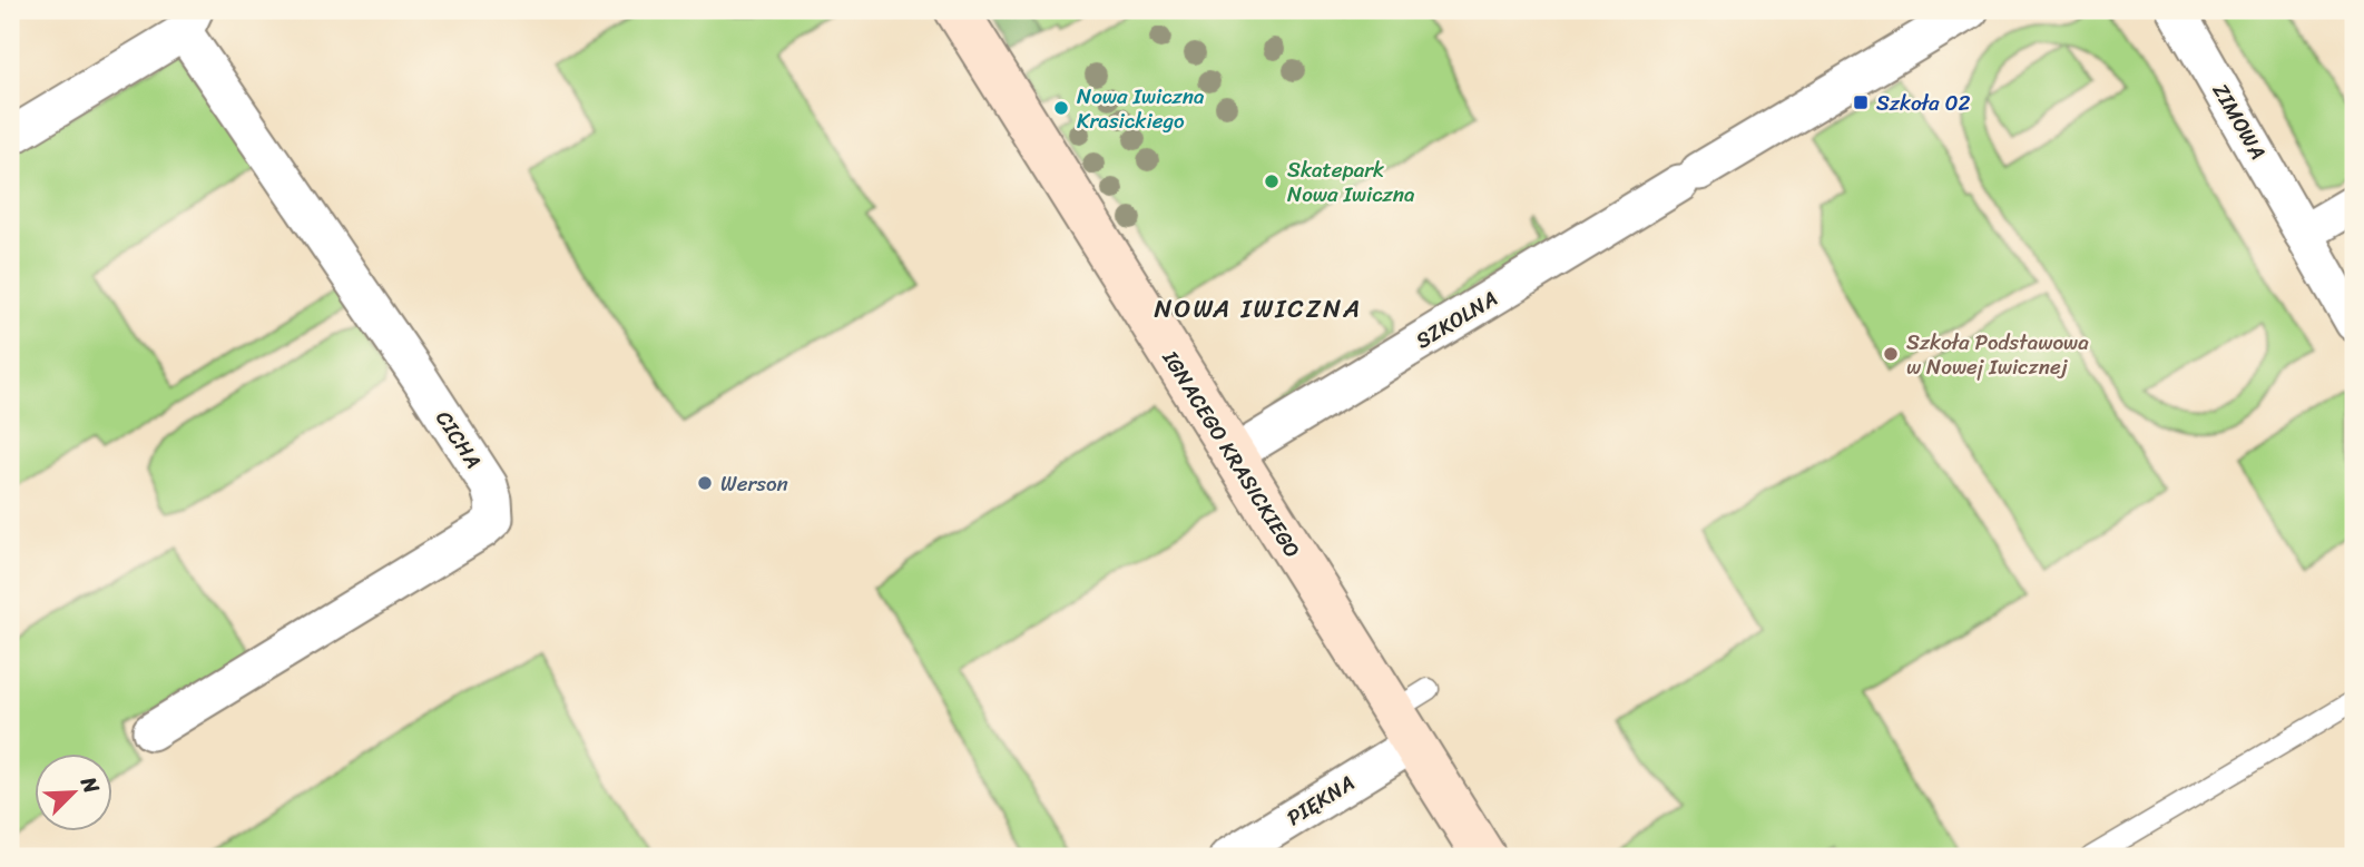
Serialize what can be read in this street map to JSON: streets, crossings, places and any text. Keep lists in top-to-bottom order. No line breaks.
{"streets":{"street":["ZIMOWA","SZKOLNA","CICHA","IGNACEGO KRASICKIEGO","PIĘKNA"]},"crossings":[["SZKOLNA","IGNACEGO KRASICKIEGO"],["IGNACEGO KRASICKIEGO","PIĘKNA"]],"districts":["NOWA IWICZNA"],"places":{"transit":["Szkoła 02"],"other":["Nowa Iwiczna Krasickiego","Skatepark Nowa Iwiczna","Szkoła Podstawowa w Nowej Iwicznej","Werson"]},"north":"top right"}
